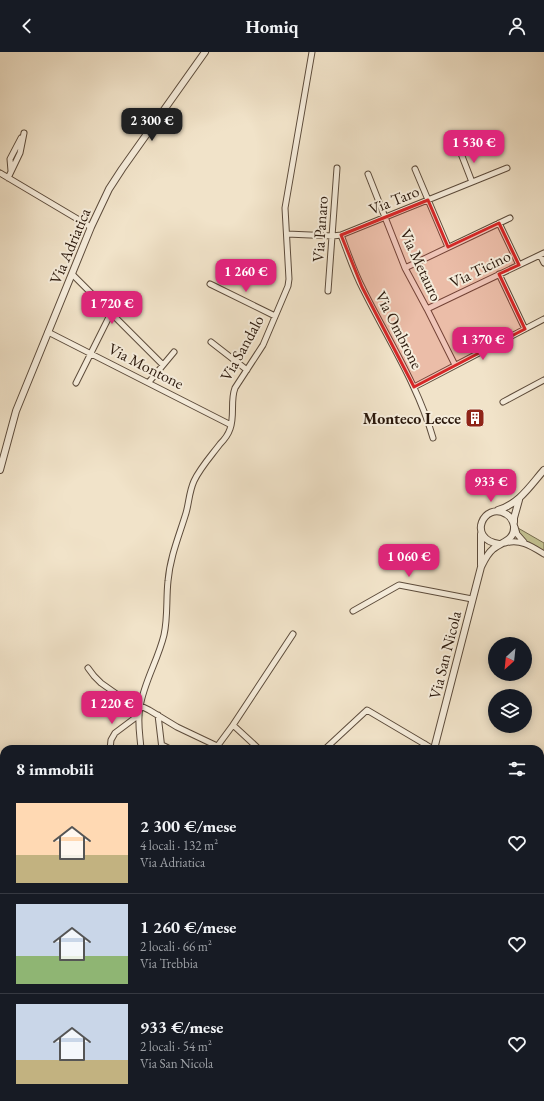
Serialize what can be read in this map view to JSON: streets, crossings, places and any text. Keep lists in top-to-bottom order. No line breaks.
{"streets":{"street":["Via Taro","Via Panaro","Via Adriatica","Via Metauro","Via Ticino","Via Ombrone","Via Sandalo","Via Montone","Via San Nicola"]},"crossings":[["Via Taro","Via Panaro"],["Via Taro","Via Metauro"],["Via Taro","Via Ombrone"],["Via Taro","Via Sandalo"],["Via Adriatica","Via Montone"],["Via Metauro","Via Ticino"],["Via Sandalo","Via Montone"]],"places":{"building":["Monteco Lecce"]},"north":"bottom left","page":{"header":"Homiq","price":["2 300 €","1 530 €","1 260 €","1 720 €","1 370 €","933 €","1 060 €","1 220 €"],"heading":"8 immobili","list":[{"name":"2 300 €/mese","note":"4 locali · 132 m² · Via Adriatica"},{"name":"1 260 €/mese","note":"2 locali · 66 m² · Via Trebbia"},{"name":"933 €/mese","note":"2 locali · 54 m² · Via San Nicola"}]}}
